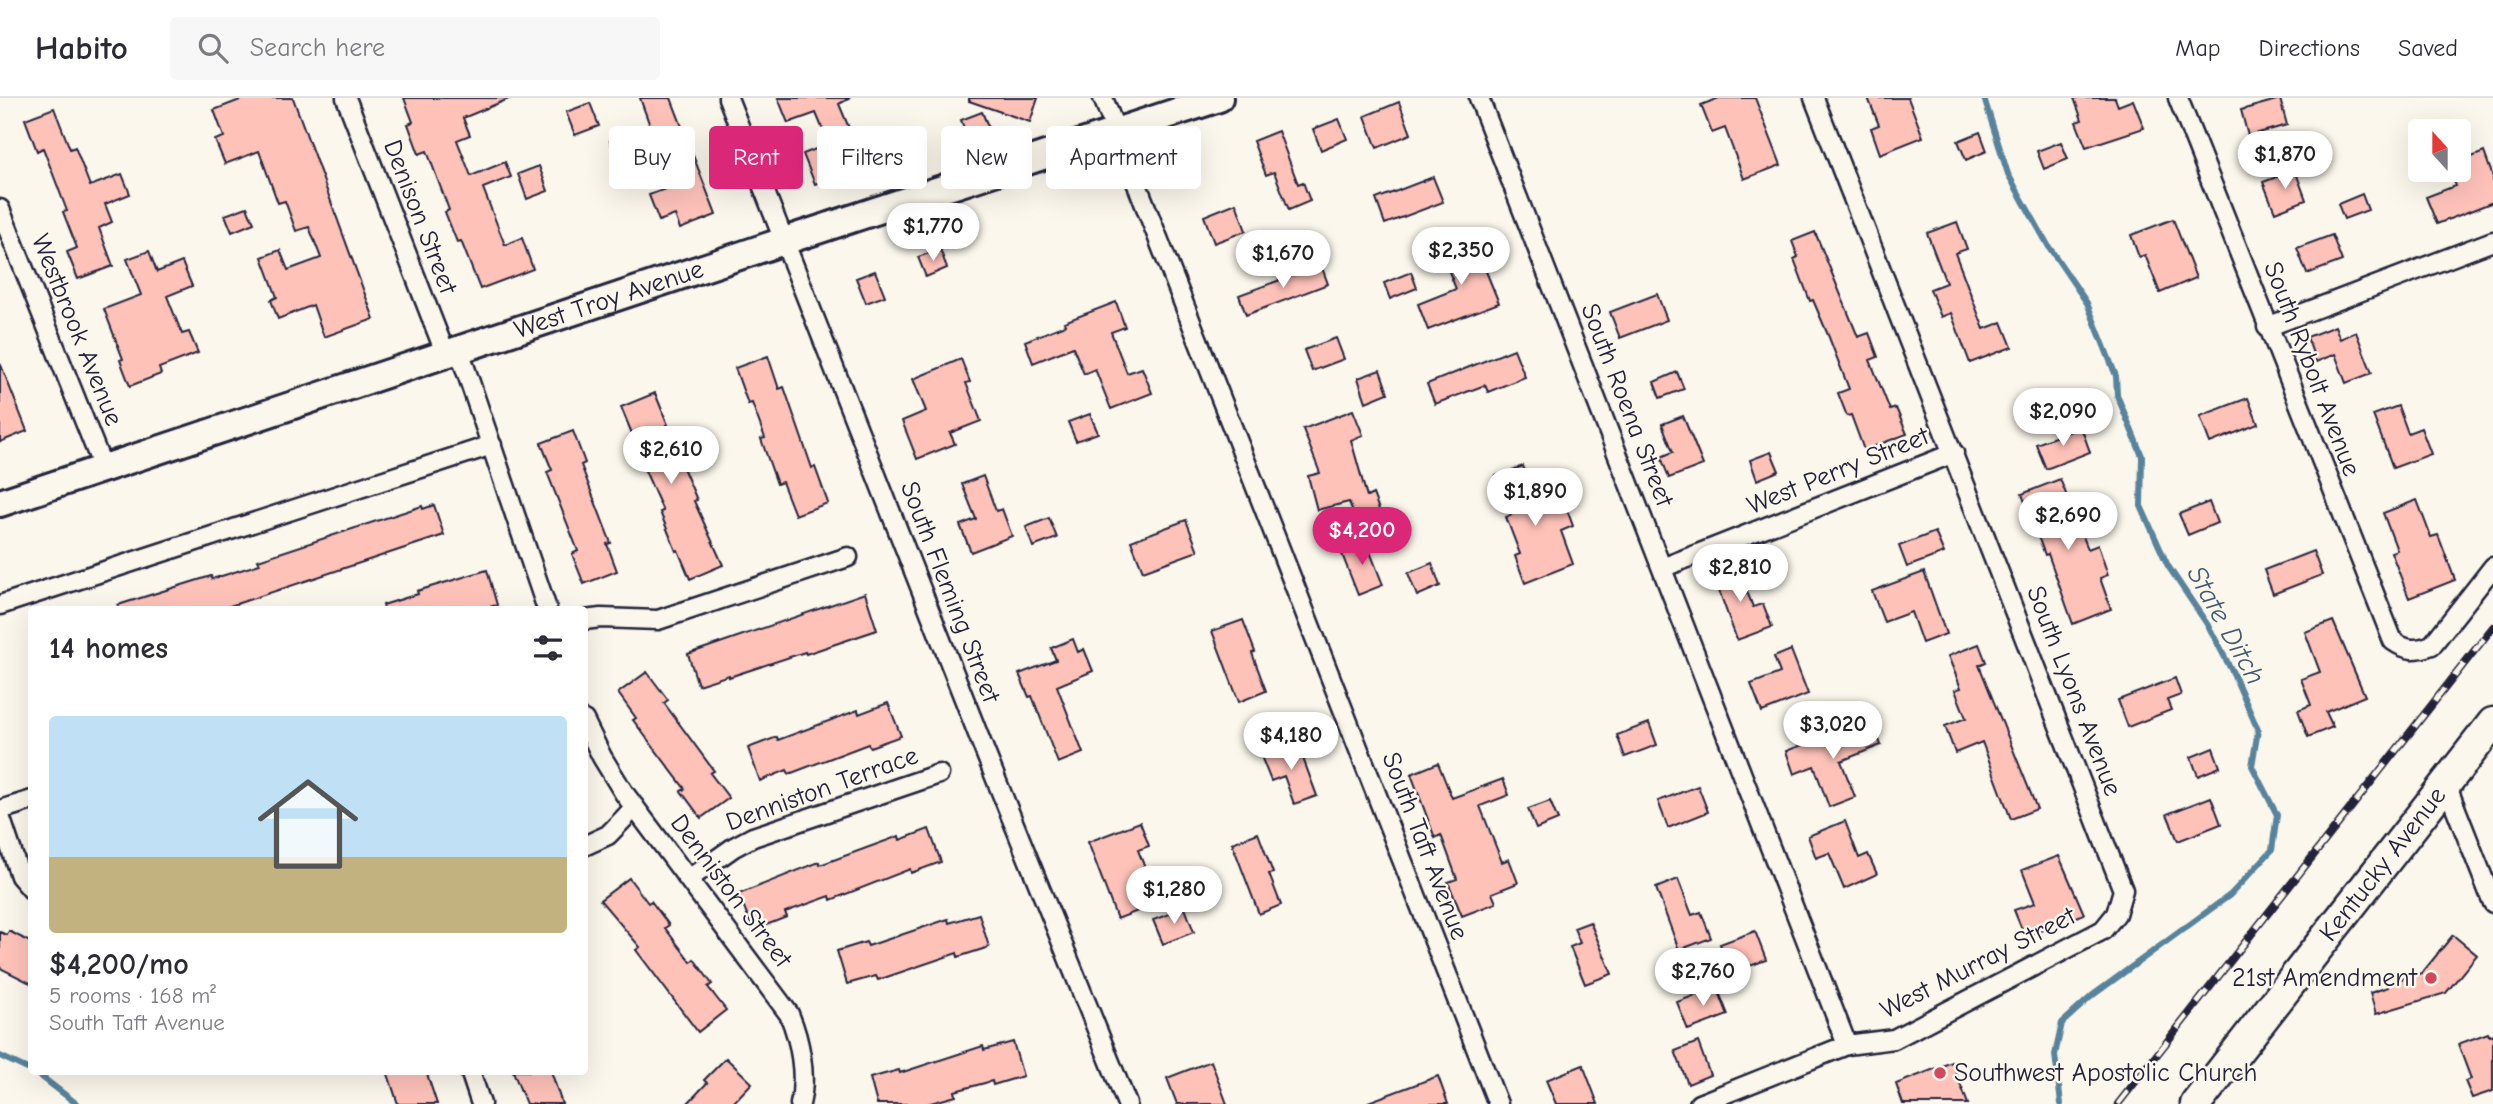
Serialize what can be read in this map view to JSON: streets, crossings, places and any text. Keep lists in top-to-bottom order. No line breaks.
{"streets":{"main road":["Kentucky Avenue"],"street":["Denison Street","West Troy Avenue","Westbrook Avenue","South Rybolt Avenue","South Roena Street","West Perry Street","South Fleming Street","South Lyons Avenue","Denniston Terrace","South Taft Avenue","Denniston Street","West Murray Street"]},"crossings":[["Denison Street","West Troy Avenue"],["West Troy Avenue","Westbrook Avenue"],["West Troy Avenue","South Fleming Street"],["South Roena Street","West Perry Street"],["South Roena Street","West Murray Street"],["West Perry Street","South Lyons Avenue"],["South Lyons Avenue","West Murray Street"],["Denniston Terrace","Denniston Street"]],"water":["State Ditch"],"places":["21st Amendment","Southwest Apostolic Church"],"north":"top","page":{"header":"Habito","search":"Search here","nav":["Map","Directions","Saved"],"chip":["Buy","Rent","Filters","New","Apartment"],"price":["$1,870","$1,770","$2,350","$1,670","$2,090","$2,610","$1,890","$2,690","$4,200","$2,810","$3,020","$4,180","$1,280","$2,760"],"heading":"14 homes","list":[{"name":"$4,200/mo","note":"5 rooms · 168 m² · South Taft Avenue"}]}}
